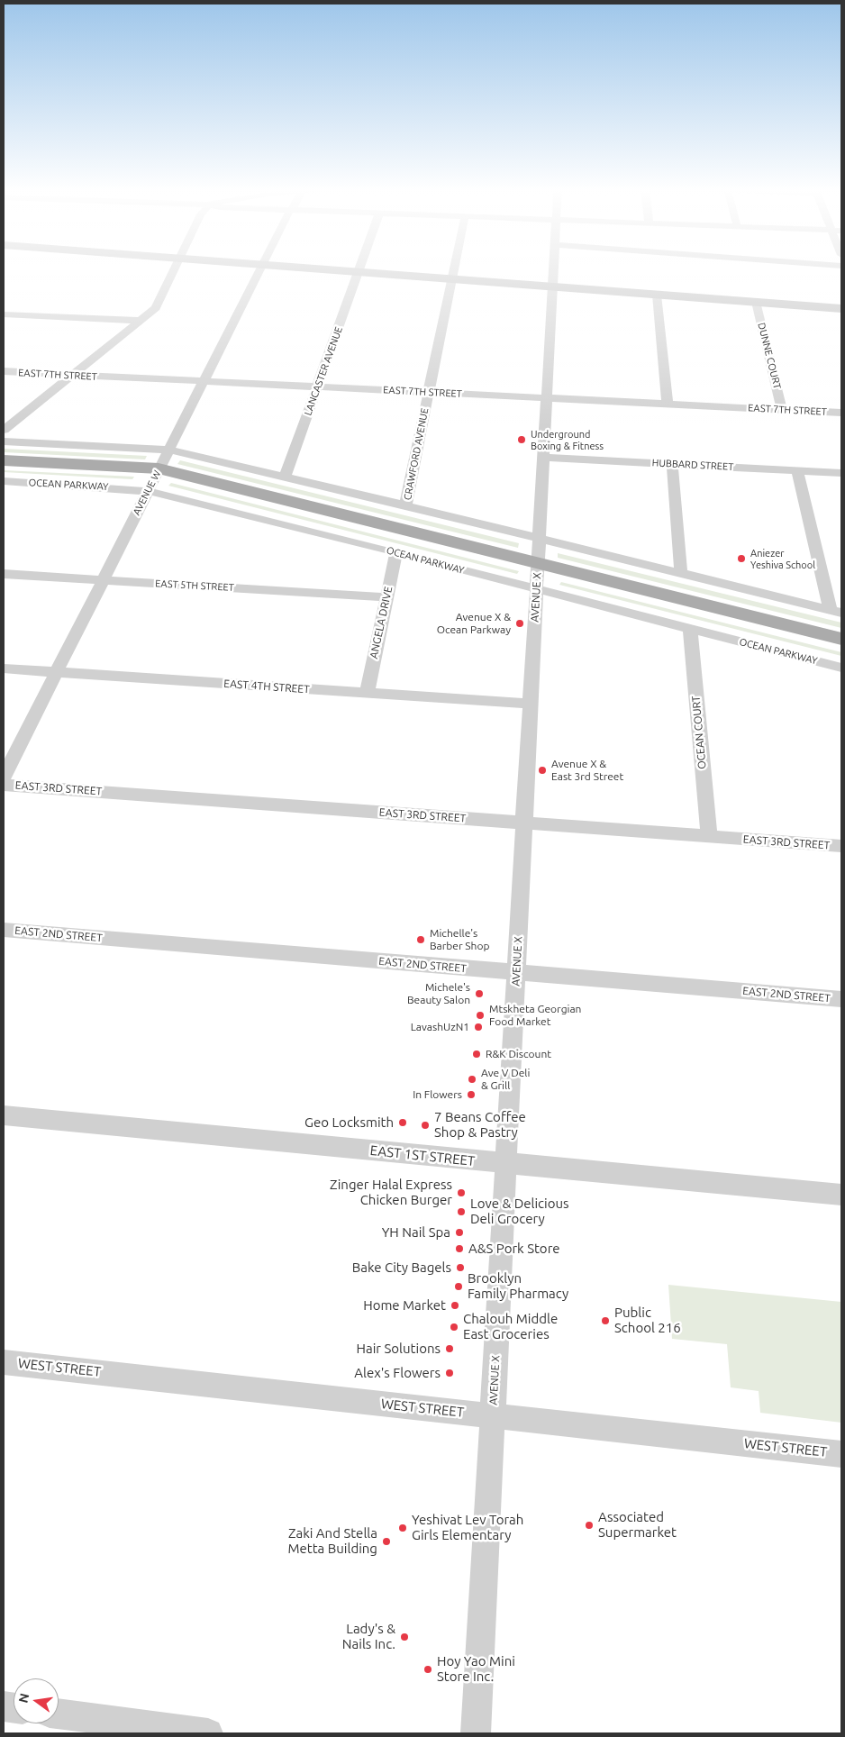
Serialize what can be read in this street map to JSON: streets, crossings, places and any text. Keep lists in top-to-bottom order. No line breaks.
{"streets":{"main road":["OCEAN PARKWAY"],"street":["DUNNE COURT","LANCASTER AVENUE","EAST 7TH STREET","CRAWFORD AVENUE","HUBBARD STREET","AVENUE W","EAST 5TH STREET","AVENUE X","ANGELA DRIVE","EAST 4TH STREET","OCEAN COURT","EAST 3RD STREET","EAST 2ND STREET","EAST 1ST STREET","WEST STREET"]},"crossings":[["DUNNE COURT","EAST 7TH STREET"],["LANCASTER AVENUE","EAST 7TH STREET"],["EAST 7TH STREET","CRAWFORD AVENUE"],["EAST 7TH STREET","AVENUE W"],["EAST 7TH STREET","AVENUE X"],["HUBBARD STREET","AVENUE X"],["OCEAN PARKWAY","AVENUE W"],["OCEAN PARKWAY","AVENUE X"],["OCEAN PARKWAY","ANGELA DRIVE"],["OCEAN PARKWAY","OCEAN COURT"],["AVENUE W","EAST 5TH STREET"],["AVENUE W","EAST 4TH STREET"],["EAST 5TH STREET","ANGELA DRIVE"],["AVENUE X","EAST 4TH STREET"],["AVENUE X","EAST 3RD STREET"],["AVENUE X","EAST 2ND STREET"],["AVENUE X","EAST 1ST STREET"],["AVENUE X","WEST STREET"],["ANGELA DRIVE","EAST 4TH STREET"],["OCEAN COURT","EAST 3RD STREET"]],"places":["Underground Boxing & Fitness","Aniezer Yeshiva School","Avenue X & Ocean Parkway","Avenue X & East 3rd Street","Michelle's Barber Shop","Michele's Beauty Salon","Mtskheta Georgian Food Market","LavashUzN1","R&K Discount","Ave V Deli & Grill","In Flowers","Geo Locksmith","7 Beans Coffee Shop & Pastry","Zinger Halal Express Chicken Burger","Love & Delicious Deli Grocery","YH Nail Spa","A&S Pork Store","Bake City Bagels","Brooklyn Family Pharmacy","Home Market","Public School 216","Chalouh Middle East Groceries","Hair Solutions","Alex's Flowers","Associated Supermarket","Yeshivat Lev Torah Girls Elementary","Zaki And Stella Metta Building","Lady's & Nails Inc.","Hoy Yao Mini Store Inc."],"north":"left"}
